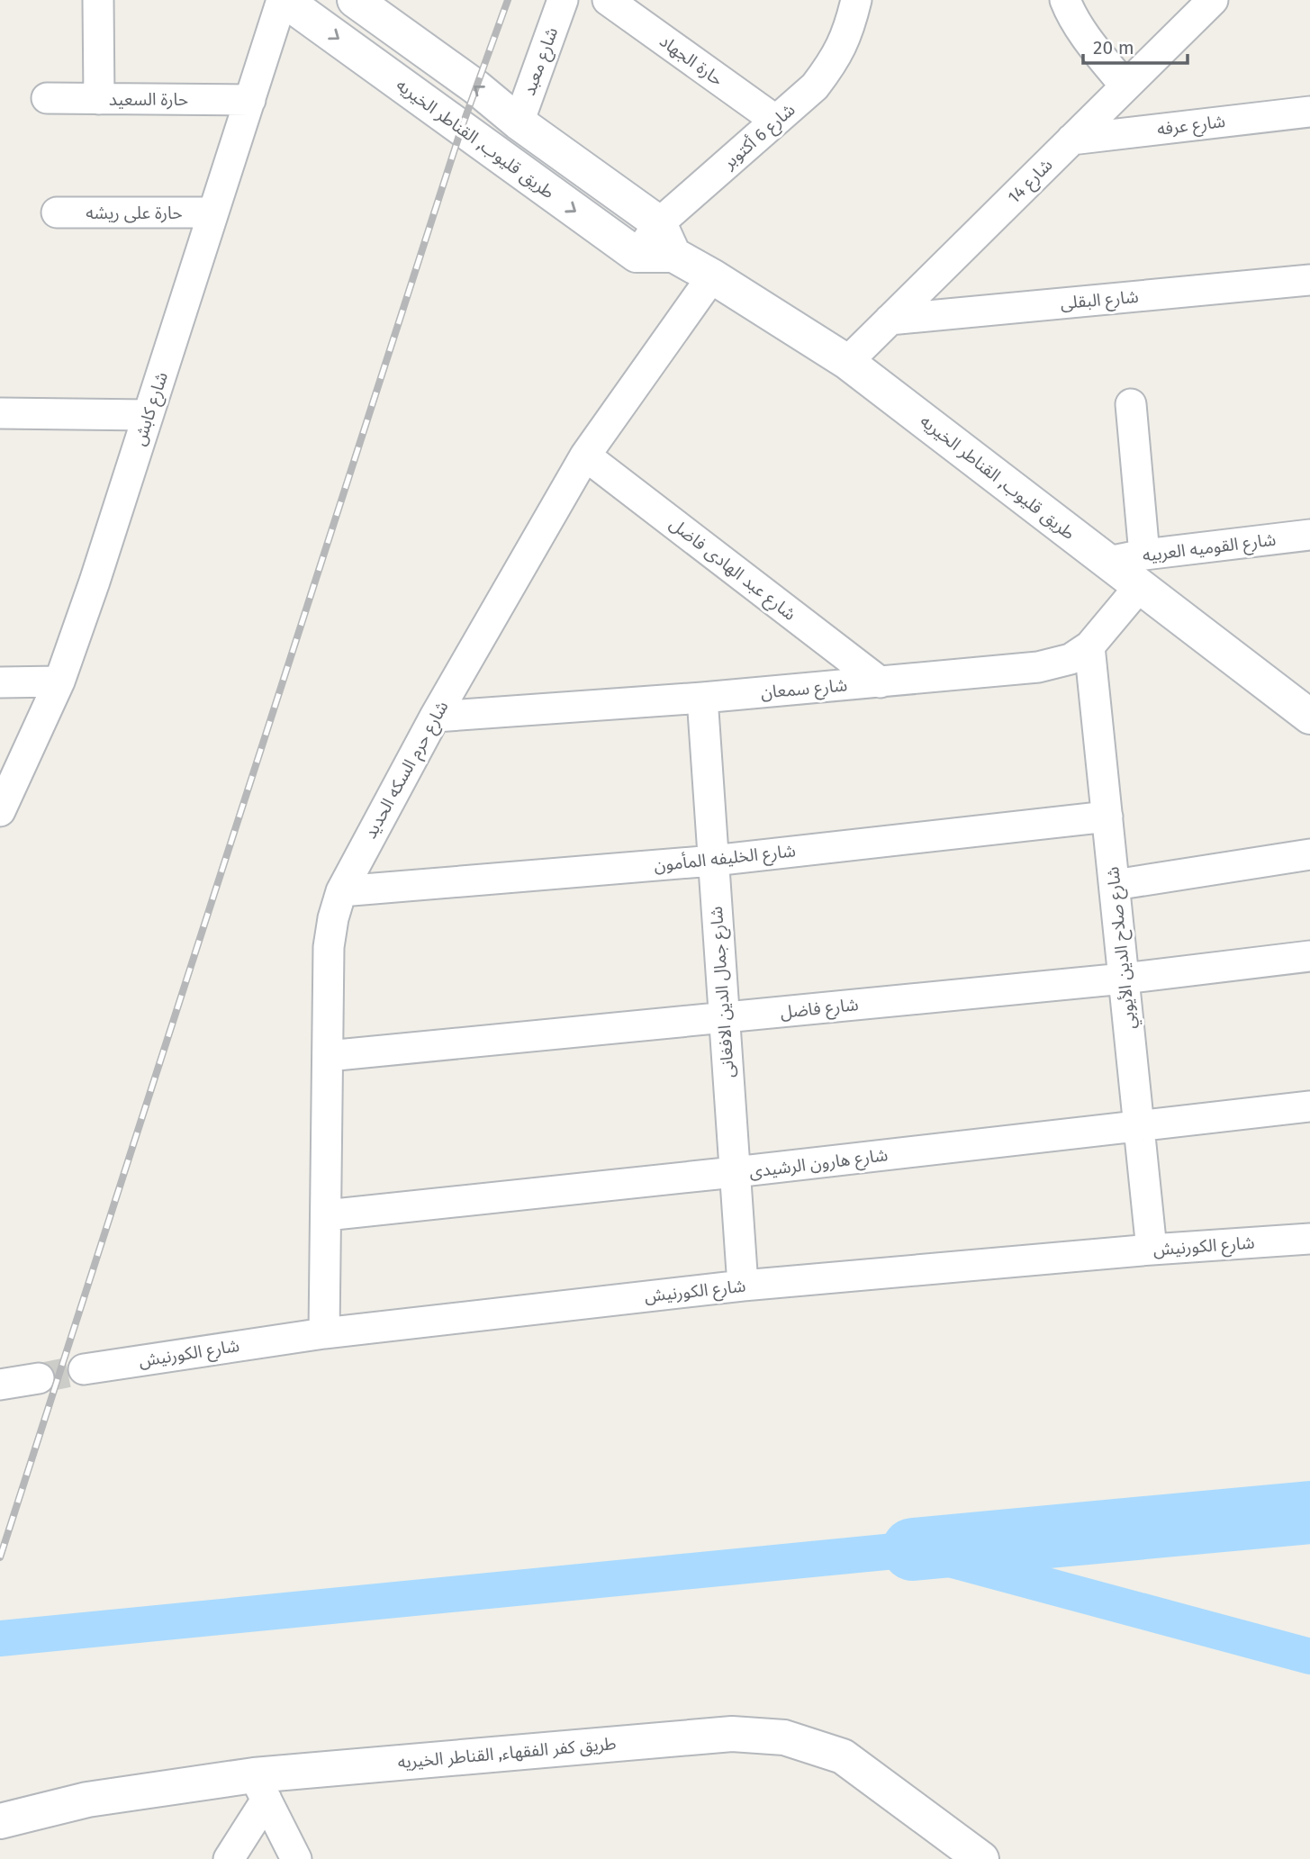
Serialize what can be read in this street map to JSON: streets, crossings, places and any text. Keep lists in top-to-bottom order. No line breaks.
{"streets":{"main road":["طريق قليوب, القناطر الخيريه","طريق كفر الفقهاء, القناطر الخيريه"],"street":["حارة الجهاد","شارع معبد","حارة السعيد","شارع عرفه","شارع 6 أكتوبر","شارع 14","حارة على ريشه","شارع البقلى","شارع كابش","شارع القوميه العربيه","شارع عبد الهادى فاضل","شارع سمعان","شارع حرم السكه الحديد","شارع الخليفه المأمون","شارع صلاح الدين الأيوبي","شارع جمال الدين الافغانى","شارع فاضل","شارع هارون الرشيدى","شارع الكورنيش"]},"crossings":[["حارة الجهاد","شارع 6 أكتوبر"],["حارة السعيد","شارع كابش"],["شارع عرفه","شارع 14"],["شارع 6 أكتوبر","طريق قليوب, القناطر الخيريه"],["طريق قليوب, القناطر الخيريه","شارع 14"],["طريق قليوب, القناطر الخيريه","شارع كابش"],["طريق قليوب, القناطر الخيريه","شارع القوميه العربيه"],["طريق قليوب, القناطر الخيريه","شارع سمعان"],["طريق قليوب, القناطر الخيريه","شارع حرم السكه الحديد"],["شارع 14","شارع البقلى"],["حارة على ريشه","شارع كابش"],["شارع القوميه العربيه","شارع سمعان"],["شارع عبد الهادى فاضل","شارع سمعان"],["شارع عبد الهادى فاضل","شارع حرم السكه الحديد"],["شارع سمعان","شارع حرم السكه الحديد"],["شارع سمعان","شارع صلاح الدين الأيوبي"],["شارع سمعان","شارع جمال الدين الافغانى"],["شارع حرم السكه الحديد","شارع الخليفه المأمون"],["شارع حرم السكه الحديد","شارع فاضل"],["شارع حرم السكه الحديد","شارع هارون الرشيدى"],["شارع حرم السكه الحديد","شارع الكورنيش"],["شارع الخليفه المأمون","شارع صلاح الدين الأيوبي"],["شارع الخليفه المأمون","شارع جمال الدين الافغانى"],["شارع صلاح الدين الأيوبي","شارع فاضل"],["شارع صلاح الدين الأيوبي","شارع هارون الرشيدى"],["شارع صلاح الدين الأيوبي","شارع الكورنيش"],["شارع جمال الدين الافغانى","شارع فاضل"],["شارع جمال الدين الافغانى","شارع هارون الرشيدى"],["شارع جمال الدين الافغانى","شارع الكورنيش"]],"scale_bar":"20 m"}
